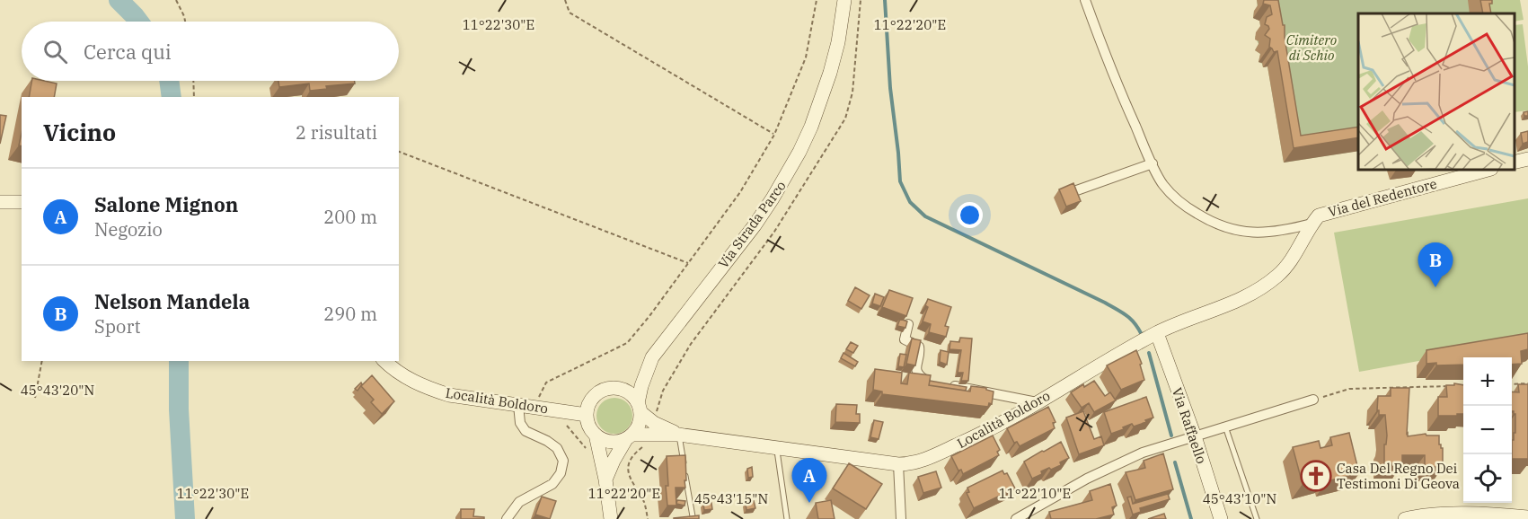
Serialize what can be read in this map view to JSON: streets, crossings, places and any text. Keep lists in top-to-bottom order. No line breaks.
{"streets":{"street":["Via del Redentore","Via Strada Parco","Località Boldoro","Via Raffaello"]},"crossings":[["Via del Redentore","Località Boldoro"],["Via del Redentore","Via Raffaello"],["Via Strada Parco","Località Boldoro"],["Località Boldoro","Via Raffaello"]],"parks":["Cimitero di Schio"],"places":{"church":["Casa Del Regno Dei Testimoni Di Geova"]},"page":{"search":"Cerca qui","heading":["Vicino","2 risultati"],"list":[{"mark":"A","name":"Salone Mignon","note":"Negozio","value":"200 m"},{"mark":"B","name":"Nelson Mandela","note":"Sport","value":"290 m"}],"pins":["B","A"],"map_buttons":["+","−"]},"coordinates":["11°22'30\"E","11°22'20\"E","45°43'20\"N","11°22'10\"E","45°43'15\"N","45°43'10\"N"]}
